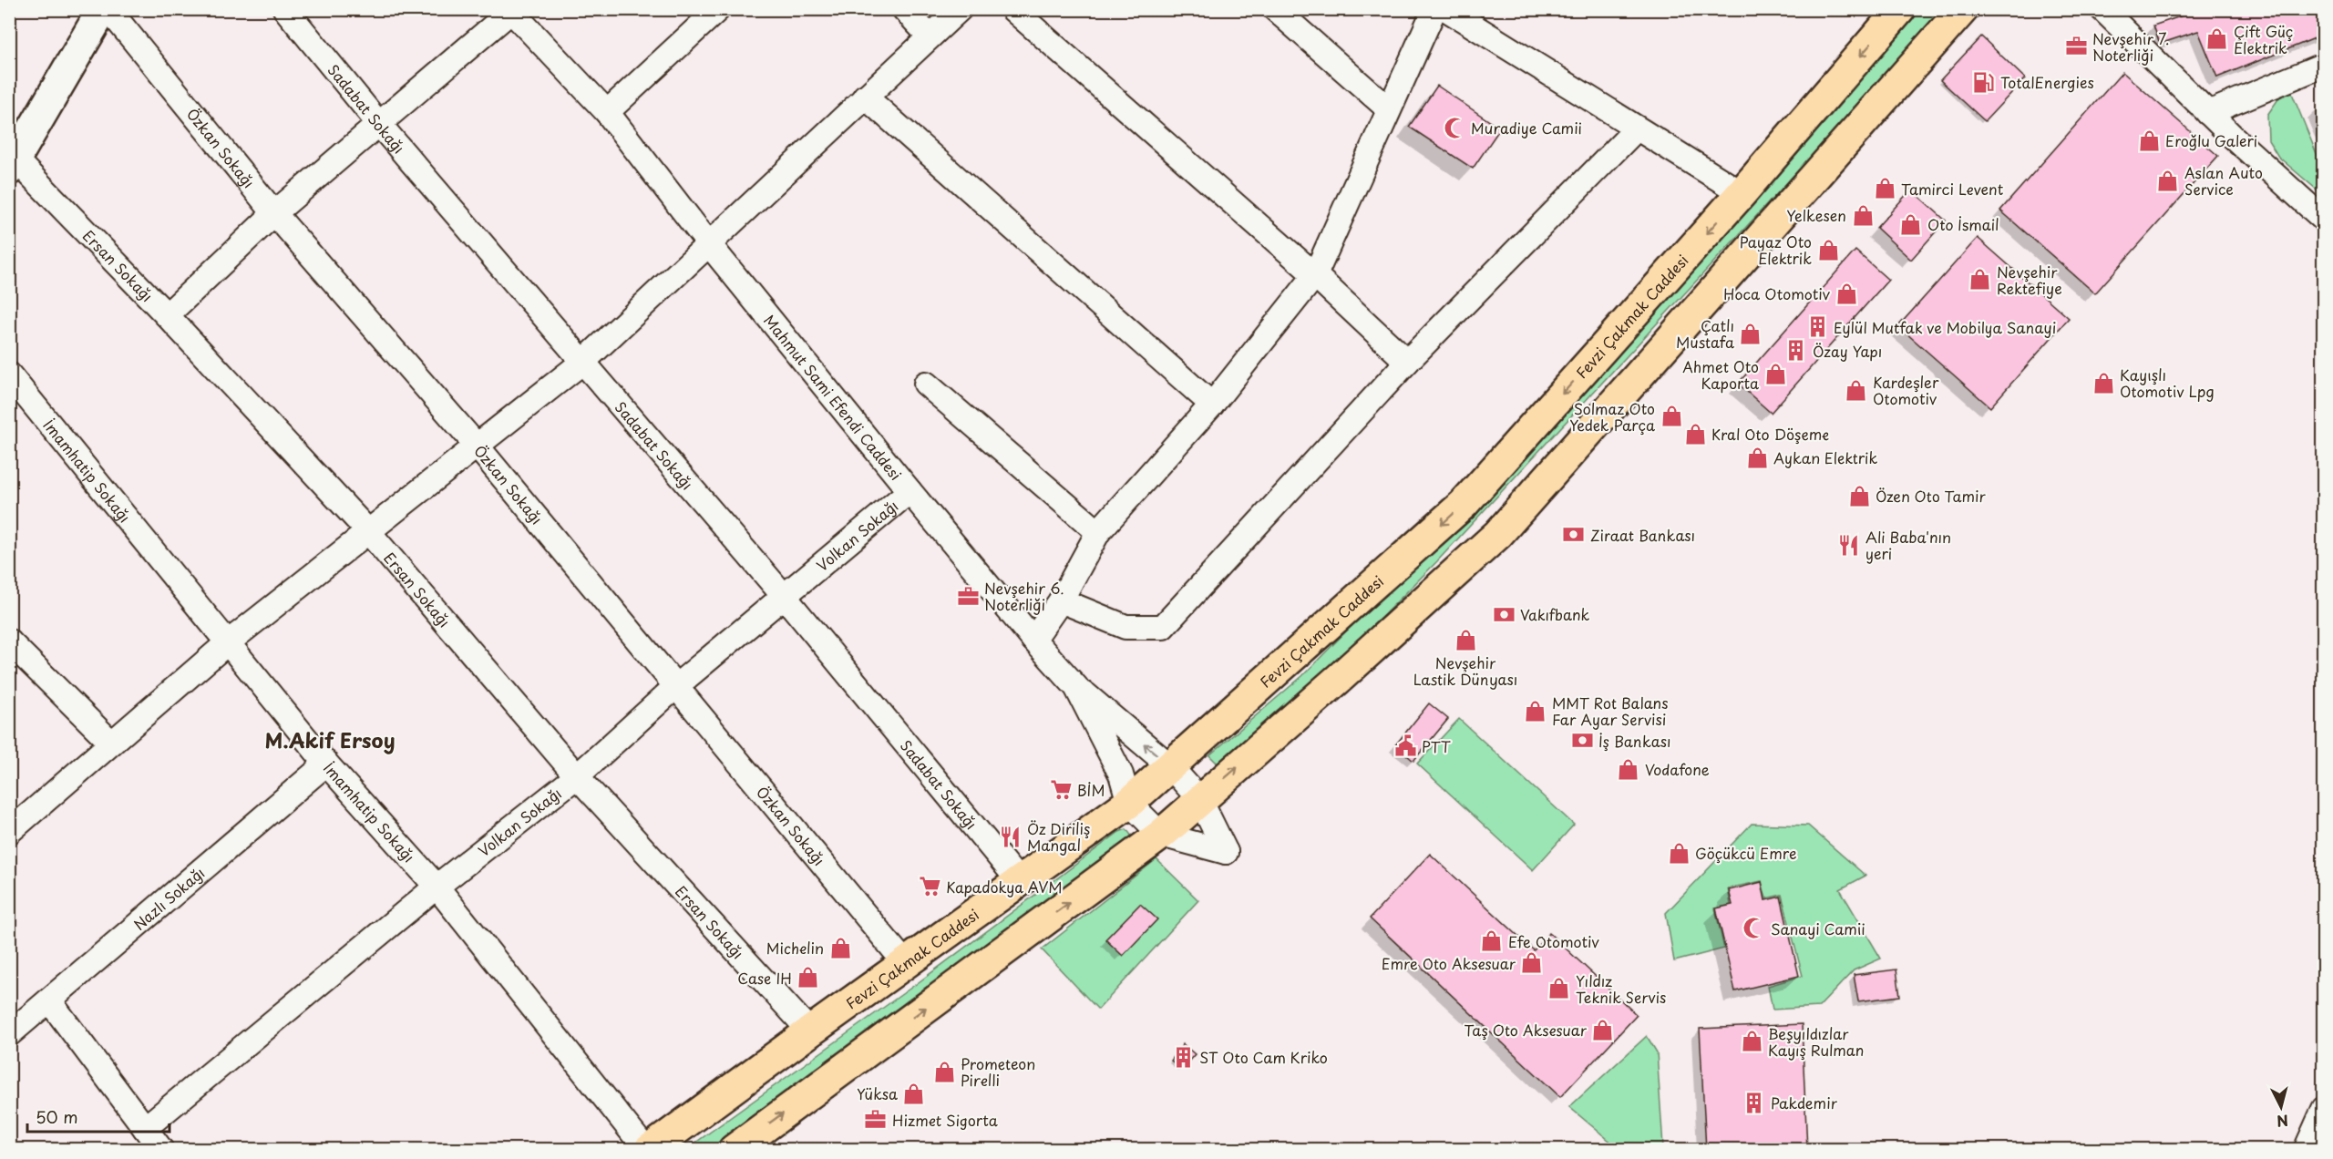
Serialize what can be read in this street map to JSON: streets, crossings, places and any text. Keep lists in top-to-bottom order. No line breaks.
{"streets":{"main road":["Fevzi Çakmak Caddesi"],"street":["Sadabat Sokağı","Özkan Sokağı","Ersan Sokağı","Mahmut Sami Efendi Caddesi","İmamhatip Sokağı","Volkan Sokağı","Nazlı Sokağı"]},"crossings":[["Sadabat Sokağı","Fevzi Çakmak Caddesi"],["Sadabat Sokağı","Volkan Sokağı"],["Özkan Sokağı","Fevzi Çakmak Caddesi"],["Özkan Sokağı","Volkan Sokağı"],["Ersan Sokağı","Fevzi Çakmak Caddesi"],["Ersan Sokağı","Volkan Sokağı"],["Fevzi Çakmak Caddesi","Mahmut Sami Efendi Caddesi"],["Fevzi Çakmak Caddesi","İmamhatip Sokağı"],["Mahmut Sami Efendi Caddesi","Volkan Sokağı"],["İmamhatip Sokağı","Volkan Sokağı"],["İmamhatip Sokağı","Nazlı Sokağı"]],"districts":["M.Akif Ersoy"],"places":{"shop":["Çift Güç Elektrik","Eroğlu Galeri","Aslan Auto Service","Tamirci Levent","Yelkesen","Oto İsmail","Payaz Oto Elektrik","Nevşehir Rektefiye","Hoca Otomotiv","Çatlı Mustafa","Ahmet Oto Kaporta","Kayışlı Otomotiv Lpg","Kardeşler Otomotiv","Solmaz Oto Yedek Parça","Kral Oto Döşeme","Aykan Elektrik","Özen Oto Tamir","Nevşehir Lastik Dünyası","MMT Rot Balans Far Ayar Servisi","Vodafone","Göçükcü Emre","Efe Otomotiv","Michelin","Emre Oto Aksesuar","Case IH","Yıldız Teknik Servis","Taş Oto Aksesuar","Beşyıldızlar Kayış Rulman","Prometeon Pirelli","Yüksa"],"office":["Nevşehir 7. Noterliği","Nevşehir 6. Noterliği","Hizmet Sigorta"],"fuel station":["TotalEnergies"],"mosque":["Muradiye Camii","Sanayi Camii"],"building":["Eylül Mutfak ve Mobilya Sanayi","Özay Yapı","ST Oto Cam Kriko","Pakdemir"],"bank":["Ziraat Bankası","Vakıfbank","İş Bankası"],"restaurant":["Ali Baba'nın yeri","Öz Diriliş Mangal"],"public building":["PTT"],"supermarket":["BİM","Kapadokya AVM"]},"scale_bar":"50 m","north":"bottom"}
